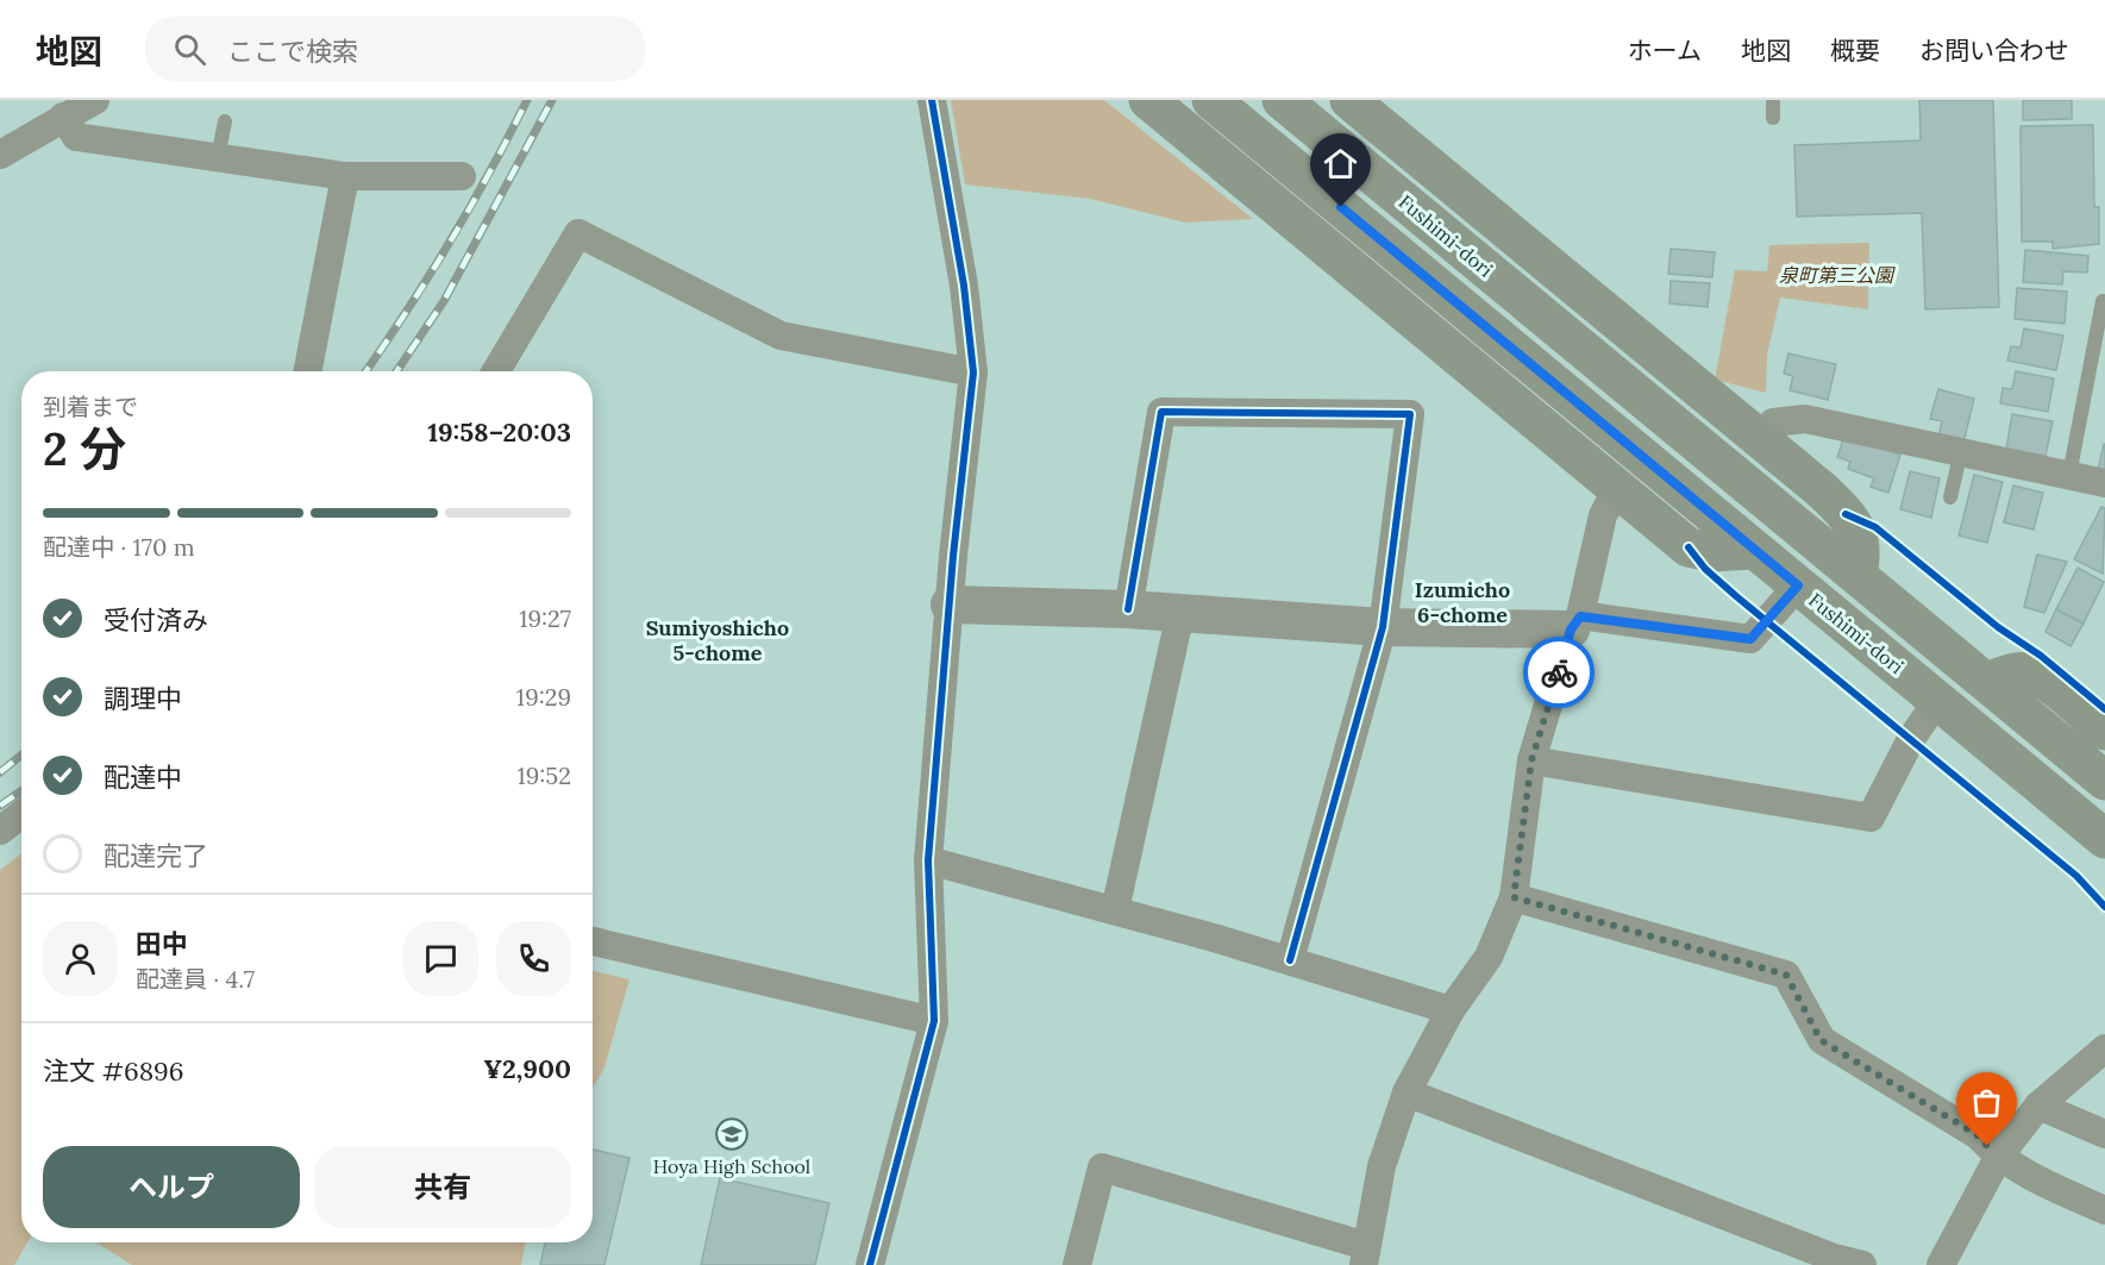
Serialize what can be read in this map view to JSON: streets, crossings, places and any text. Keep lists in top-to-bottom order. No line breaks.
{"streets":{"main road":["Fushimi-dori"]},"districts":["Izumicho 6-chome","Sumiyoshicho 5-chome"],"parks":["泉町第三公園"],"places":{"school or university":["Hoya High School"]},"page":{"header":"地図","search":"ここで検索","nav":["ホーム","地図","概要","お問い合わせ"],"heading":["2 分","到着まで","19:58–20:03"],"panel":["田中","配達員 · 4.7","注文 #6896","¥2,900"],"bar":"配達中 · 170 m","list":[["受付済み","19:27"],["調理中","19:29"],["配達中","19:52"],"配達完了"],"buttons":["ヘルプ","共有"]}}
